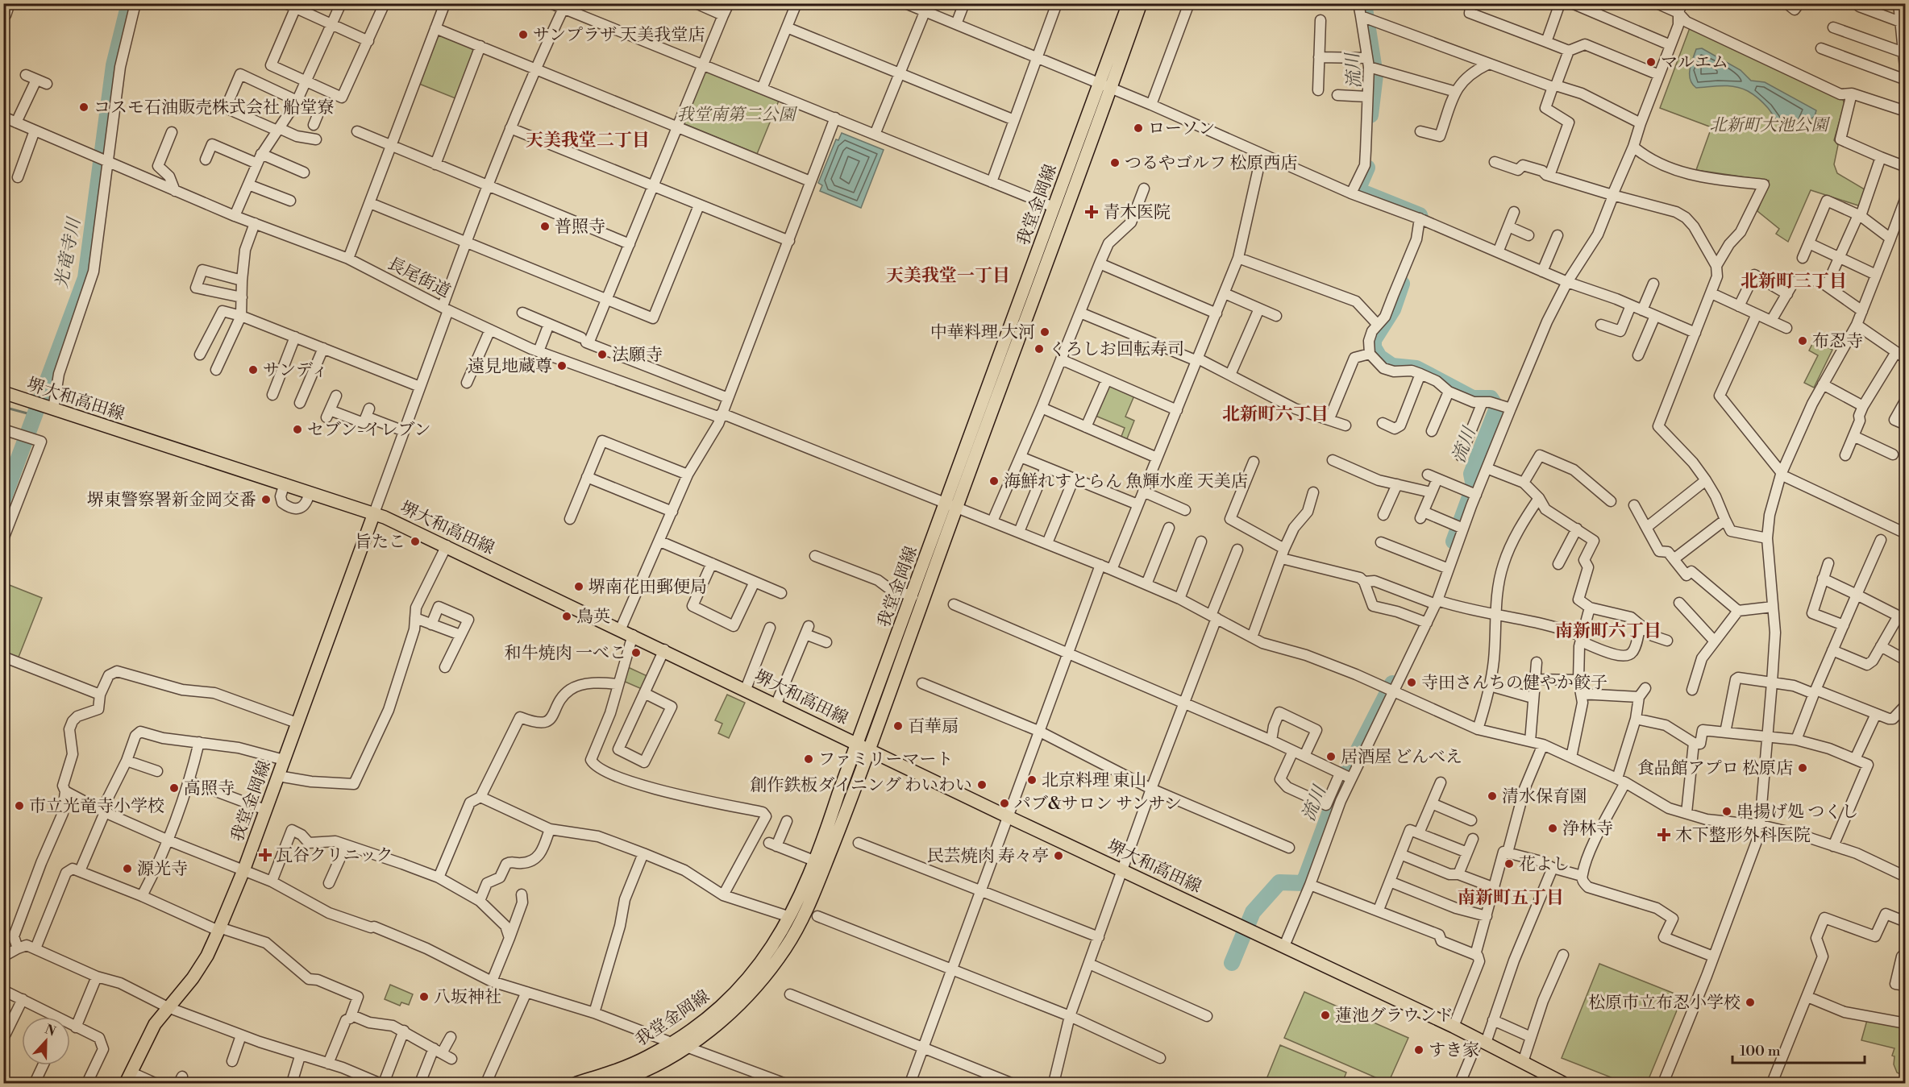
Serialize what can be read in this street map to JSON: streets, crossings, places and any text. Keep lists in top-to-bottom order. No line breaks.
{"streets":{"main road":["我堂金岡線","堺大和高田線"],"street":["長尾街道"]},"crossings":[["我堂金岡線","長尾街道"],["我堂金岡線","堺大和高田線"]],"districts":["天美我堂二丁目","天美我堂一丁目","北新町三丁目","北新町六丁目","南新町六丁目","南新町五丁目"],"water":["流川","光竜寺川"],"parks":["我堂南第二公園","北新町大池公園"],"places":{"other":["サンプラザ 天美我堂店","マルエム","コスモ石油販売株式会社 船堂寮","ローソン","つるやゴルフ 松原西店","普照寺","中華料理 大河","布忍寺","くろしお回転寿司","法願寺","遠見地蔵尊","サンディ","セブン-イレブン","海鮮れすとらん 魚輝水産 天美店","堺東警察署新金岡交番","旨たこ","堺南花田郵便局","鳥英","和牛焼肉 一べこ","寺田さんちの健やか餃子","百華扇","居酒屋 どんべえ","ファミリーマート","食品館アプロ 松原店","北京料理 東山","創作鉄板ダイニング わいわい","高照寺","清水保育園","パブ&サロン サンサン","市立光竜寺小学校","串揚げ処 つくし","浄林寺","民芸焼肉 寿々亭","花よし","源光寺","八坂神社","松原市立布忍小学校","蓮池グラウンド","すき家"],"health":["青木医院","木下整形外科医院","瓦谷クリニック"]},"scale_bar":"100 m","north":"top"}
